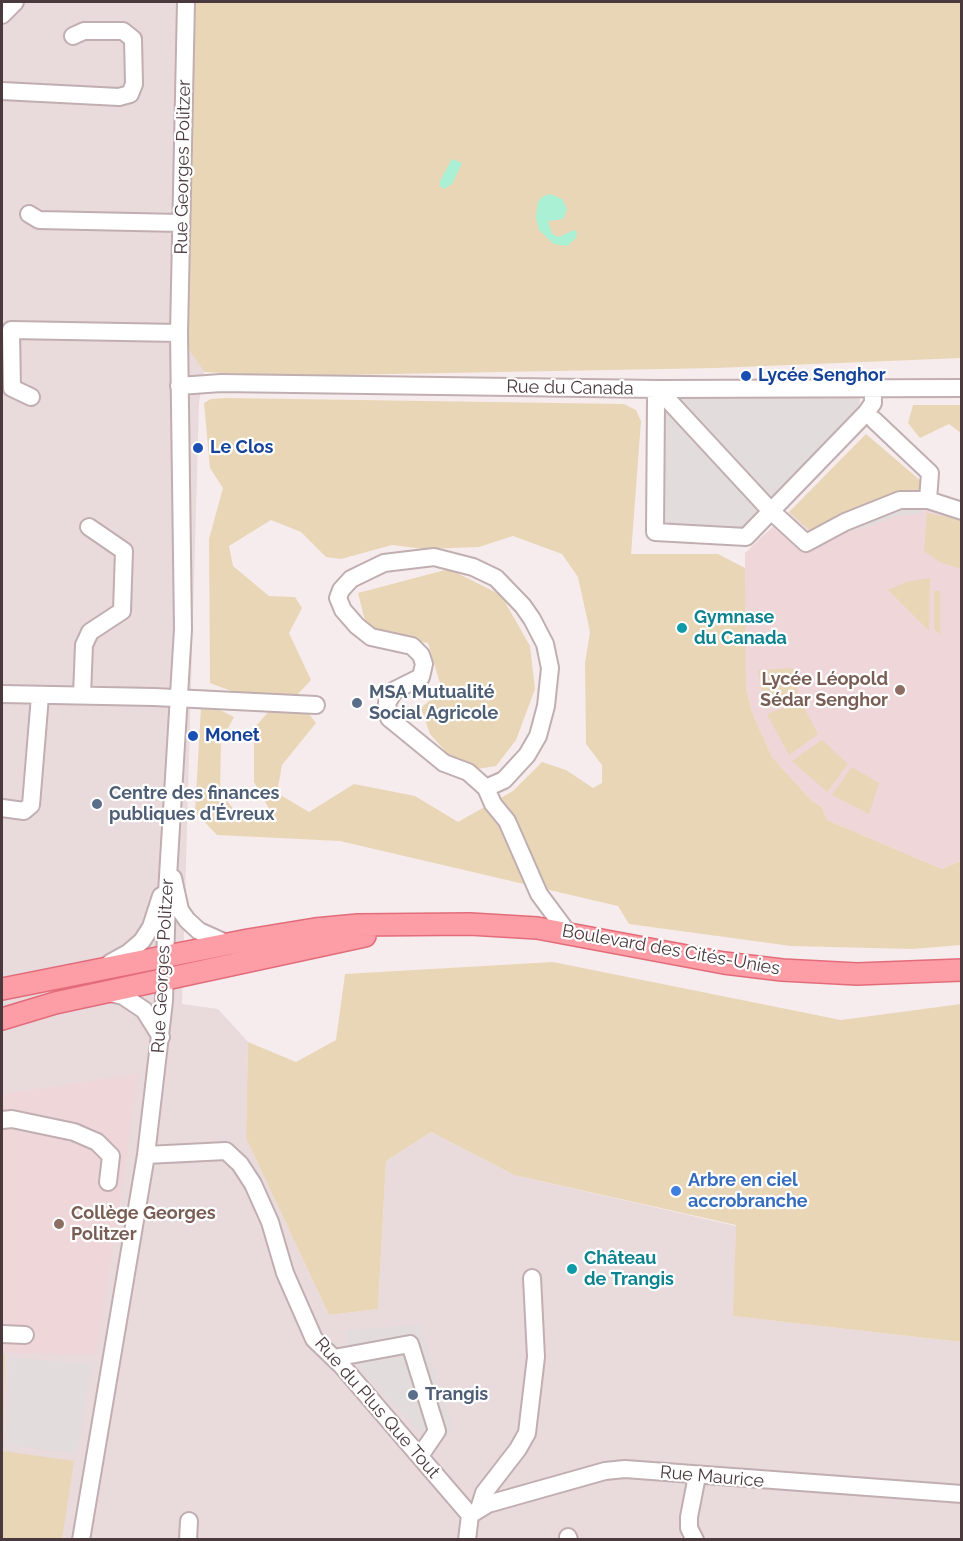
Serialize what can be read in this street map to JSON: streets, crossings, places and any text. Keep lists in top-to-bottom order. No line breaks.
{"streets":{"main road":["Boulevard des Cités-Unies"],"street":["Rue Georges Politzer","Rue du Canada","Rue du Plus Que Tout","Rue Maurice"]},"crossings":[["Rue Georges Politzer","Rue du Canada"],["Rue Georges Politzer","Boulevard des Cités-Unies"],["Rue Georges Politzer","Rue du Plus Que Tout"],["Rue du Plus Que Tout","Rue Maurice"]],"places":["Lycée Senghor","Le Clos","Gymnase du Canada","Lycée Léopold Sédar Senghor","MSA Mutualité Social Agricole","Monet","Centre des finances publiques d'Évreux","Arbre en ciel accrobranche","Collège Georges Politzer","Château de Trangis","Trangis"]}
